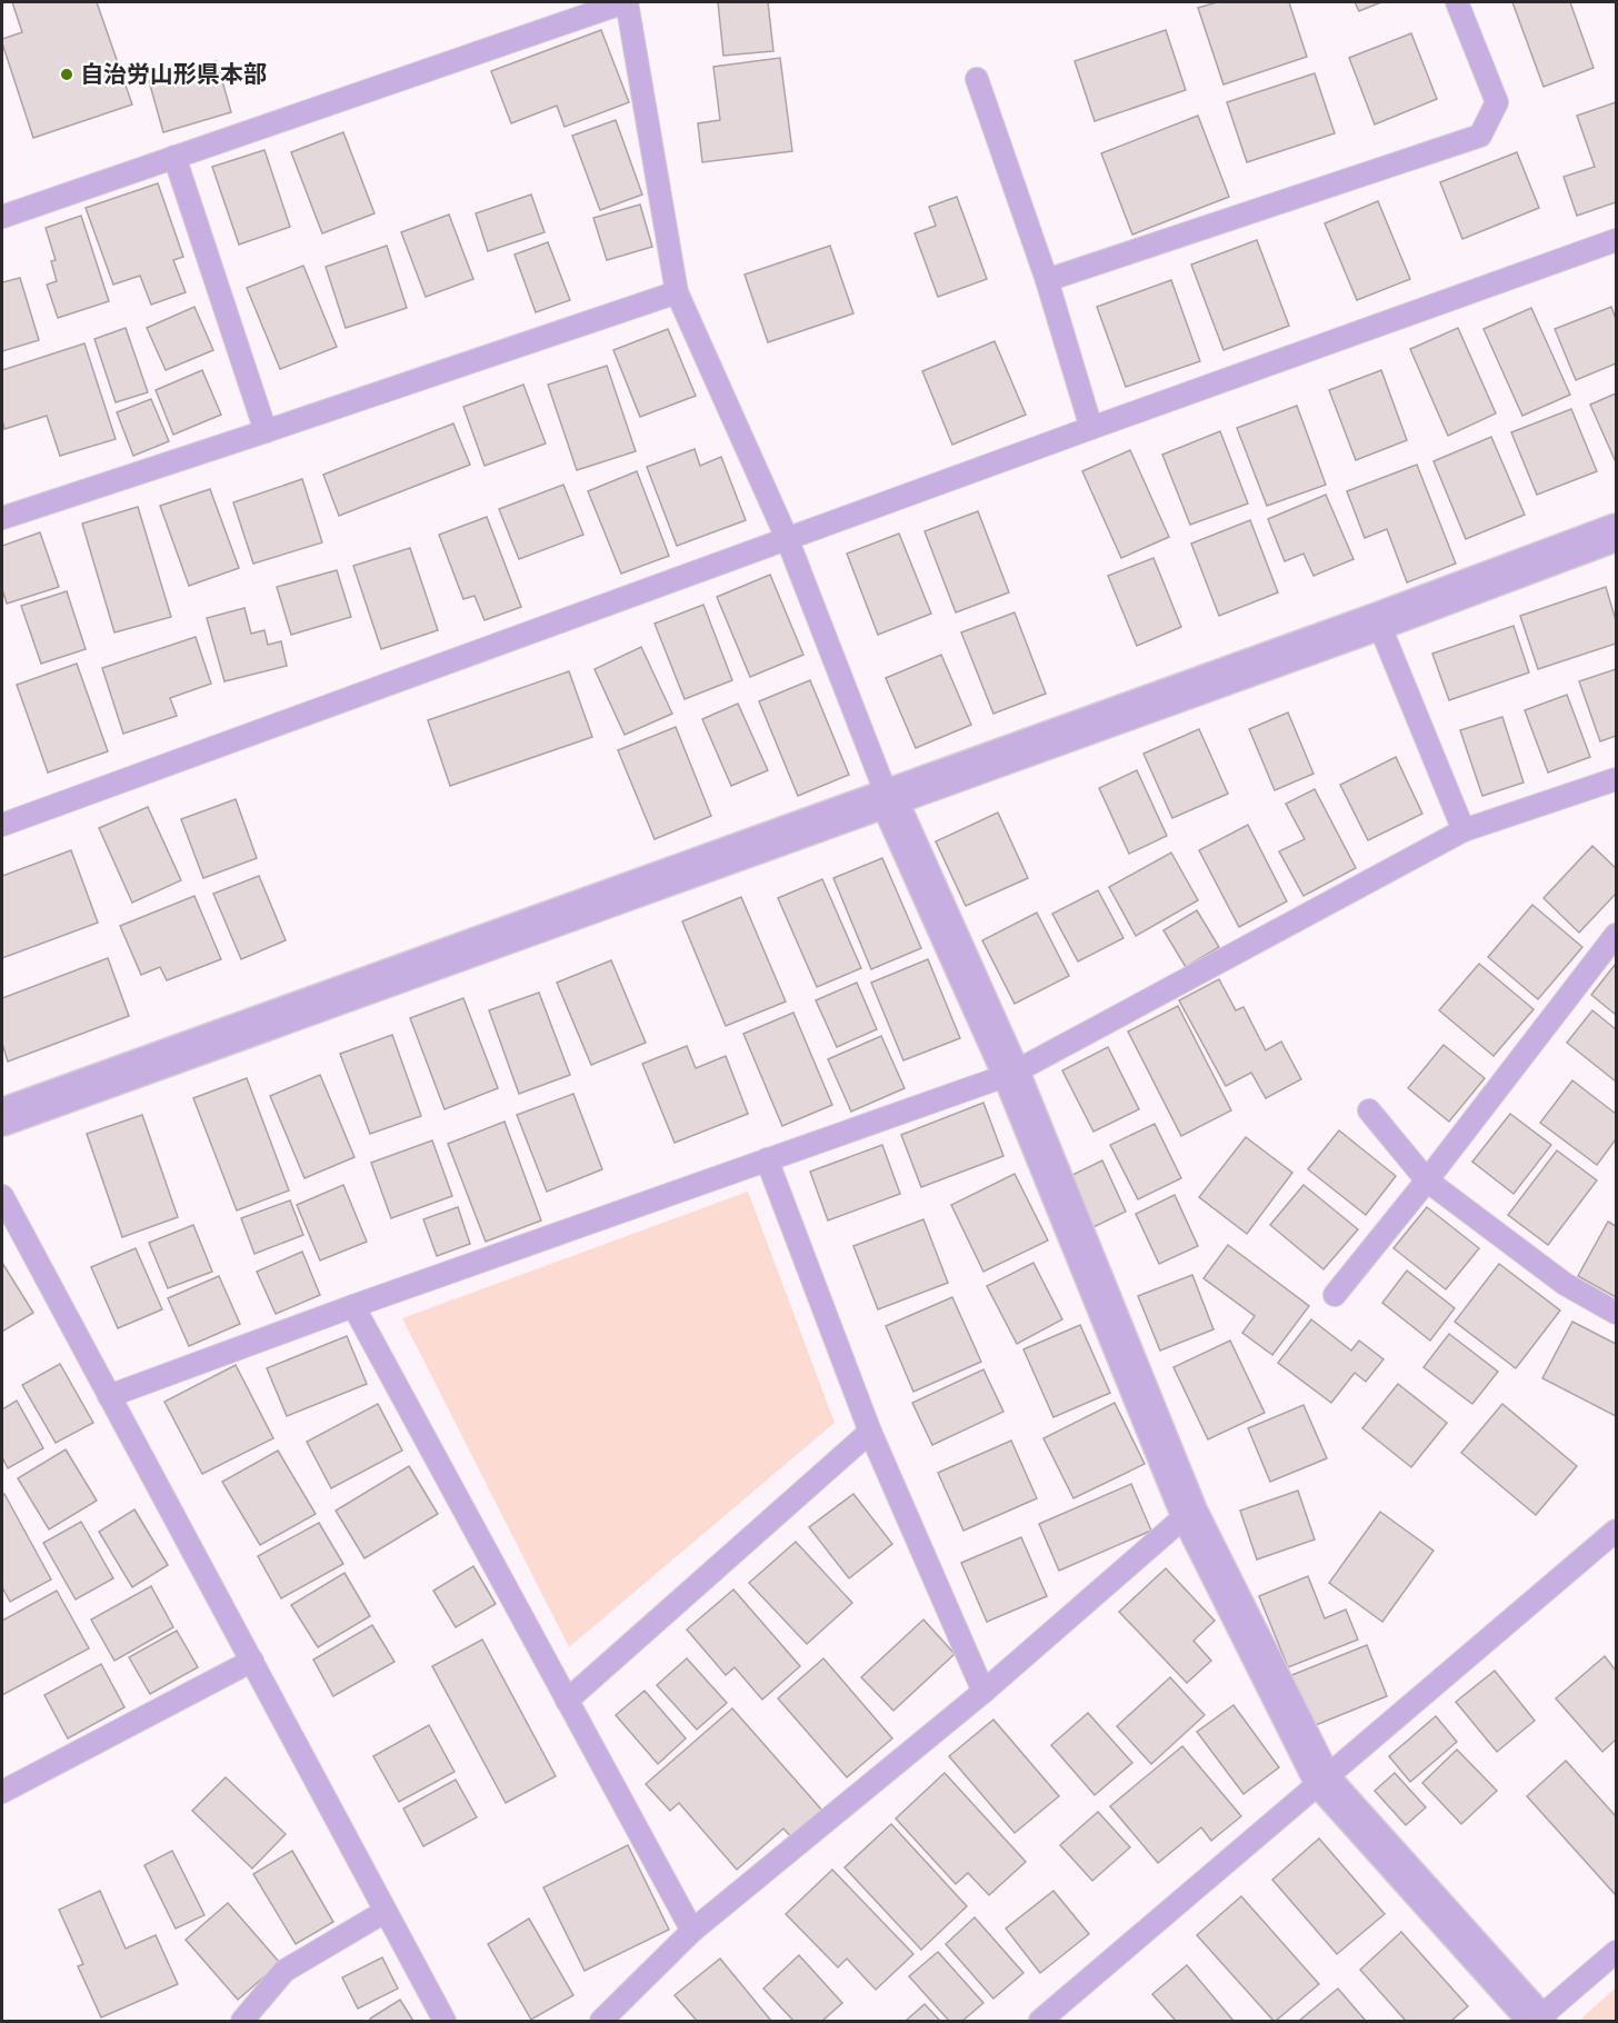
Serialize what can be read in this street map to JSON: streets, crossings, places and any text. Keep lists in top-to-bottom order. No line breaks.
{"places":["自治労山形県本部"]}
